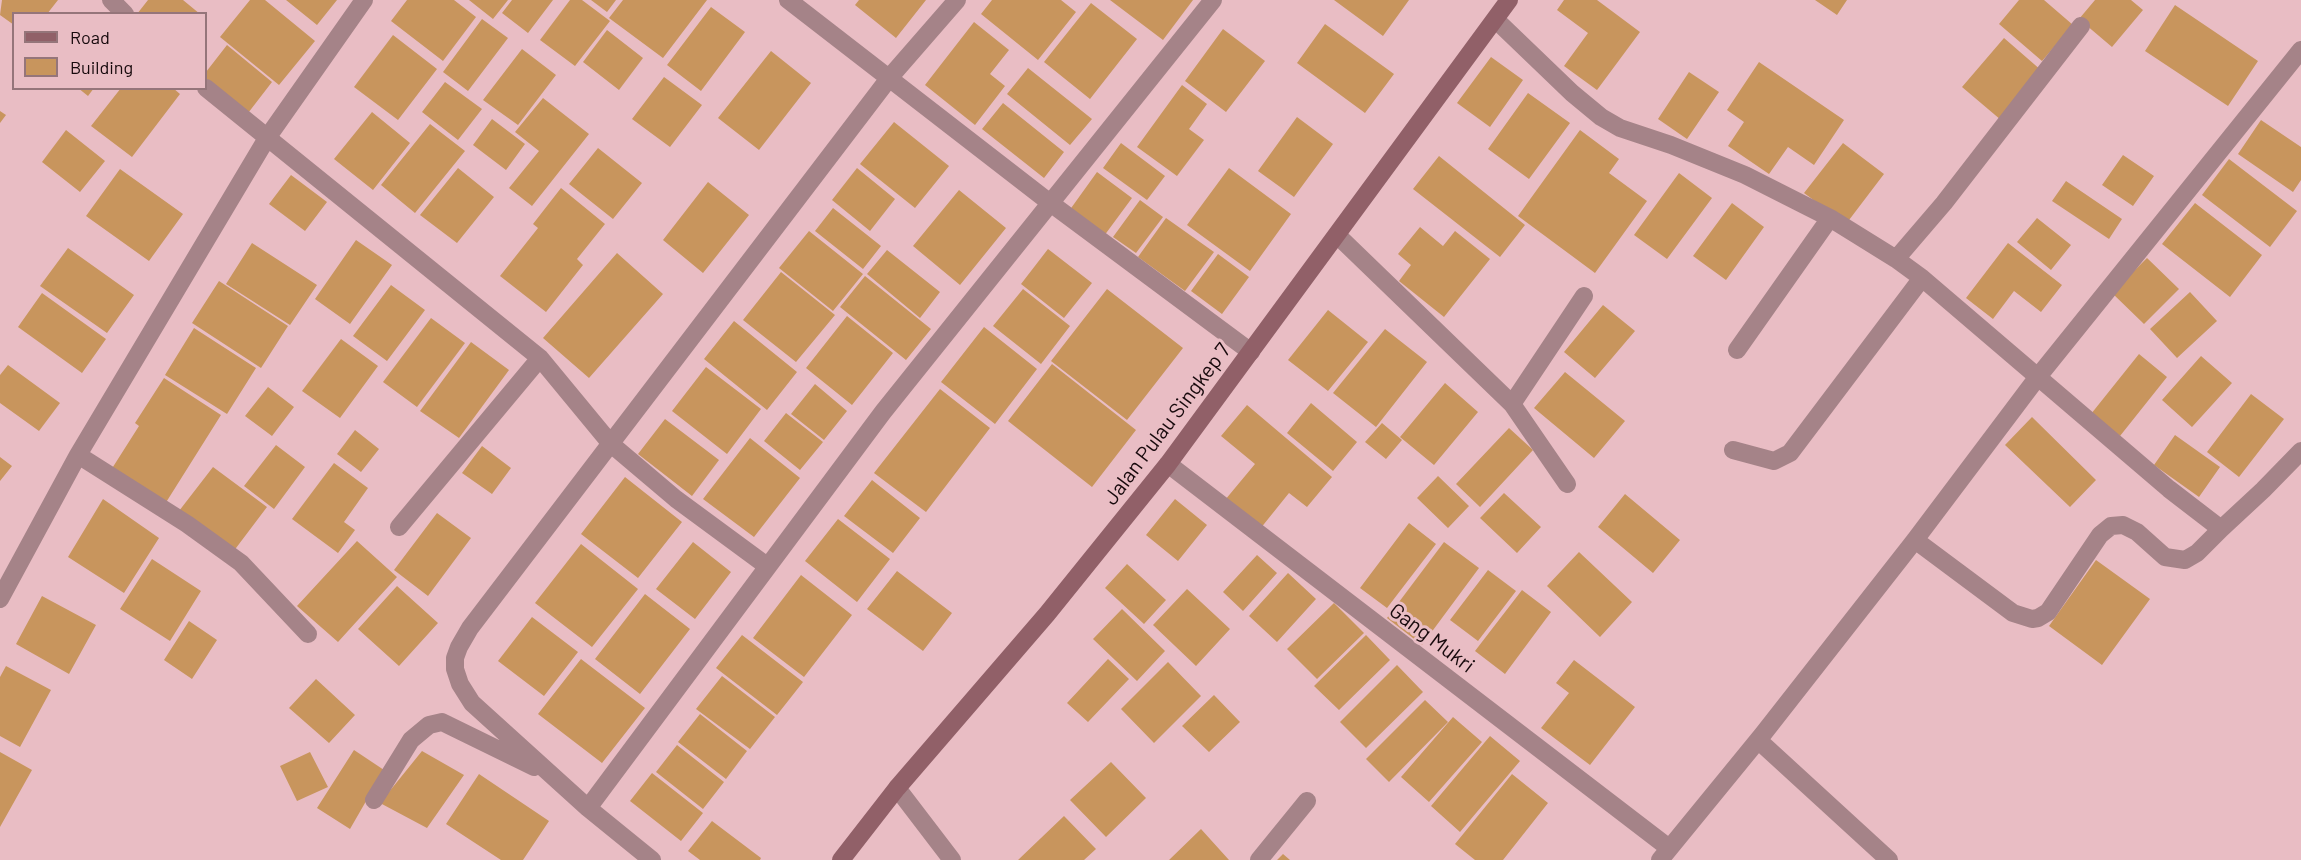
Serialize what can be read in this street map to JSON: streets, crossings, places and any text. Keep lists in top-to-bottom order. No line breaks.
{"streets":{"street":["Jalan Pulau Singkep 7","Gang Mukri"]},"crossings":[["Jalan Pulau Singkep 7","Gang Mukri"]],"legend":["Road","Building"]}
